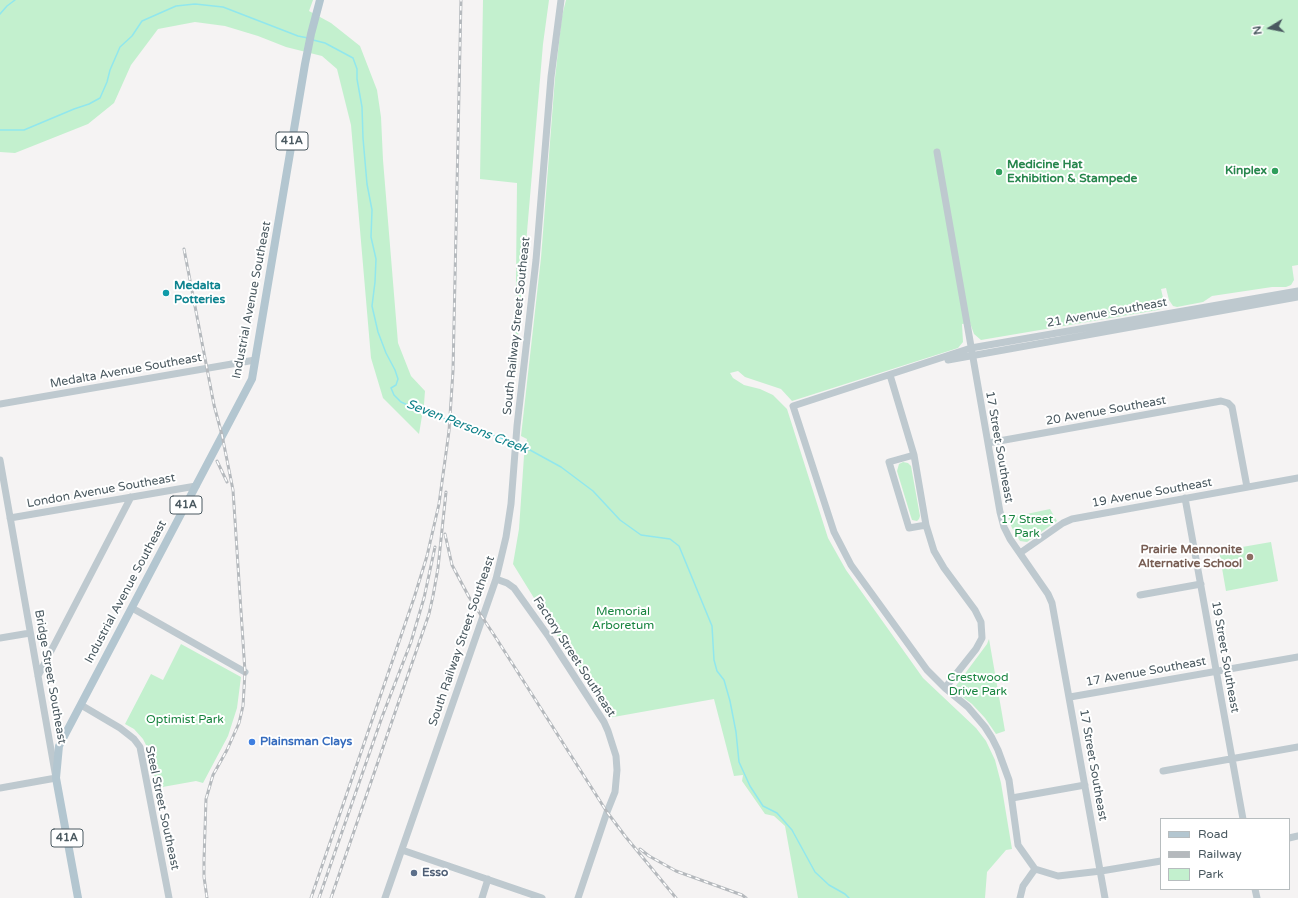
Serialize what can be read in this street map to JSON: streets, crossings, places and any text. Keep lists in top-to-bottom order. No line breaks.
{"streets":{"main road":["41A","Industrial Avenue Southeast","Bridge Street Southeast"],"street":["21 Avenue Southeast","South Railway Street Southeast","Medalta Avenue Southeast","20 Avenue Southeast","17 Street Southeast","London Avenue Southeast","19 Avenue Southeast","Factory Street Southeast","19 Street Southeast","17 Avenue Southeast","Steel Street Southeast"]},"crossings":[["Industrial Avenue Southeast","Medalta Avenue Southeast"],["Industrial Avenue Southeast","London Avenue Southeast"],["Industrial Avenue Southeast","Bridge Street Southeast"],["Industrial Avenue Southeast","Steel Street Southeast"],["21 Avenue Southeast","17 Street Southeast"],["South Railway Street Southeast","Factory Street Southeast"],["20 Avenue Southeast","17 Street Southeast"],["20 Avenue Southeast","19 Avenue Southeast"],["17 Street Southeast","19 Avenue Southeast"],["17 Street Southeast","17 Avenue Southeast"],["London Avenue Southeast","Bridge Street Southeast"],["19 Avenue Southeast","19 Street Southeast"],["19 Street Southeast","17 Avenue Southeast"]],"water":["Seven Persons Creek"],"parks":["17 Street Park","Memorial Arboretum","Crestwood Drive Park","Optimist Park"],"places":["Kinplex","Medicine Hat Exhibition & Stampede","Medalta Potteries","Prairie Mennonite Alternative School","Plainsman Clays","Esso"],"legend":["Road","Railway","Park"],"north":"left"}
